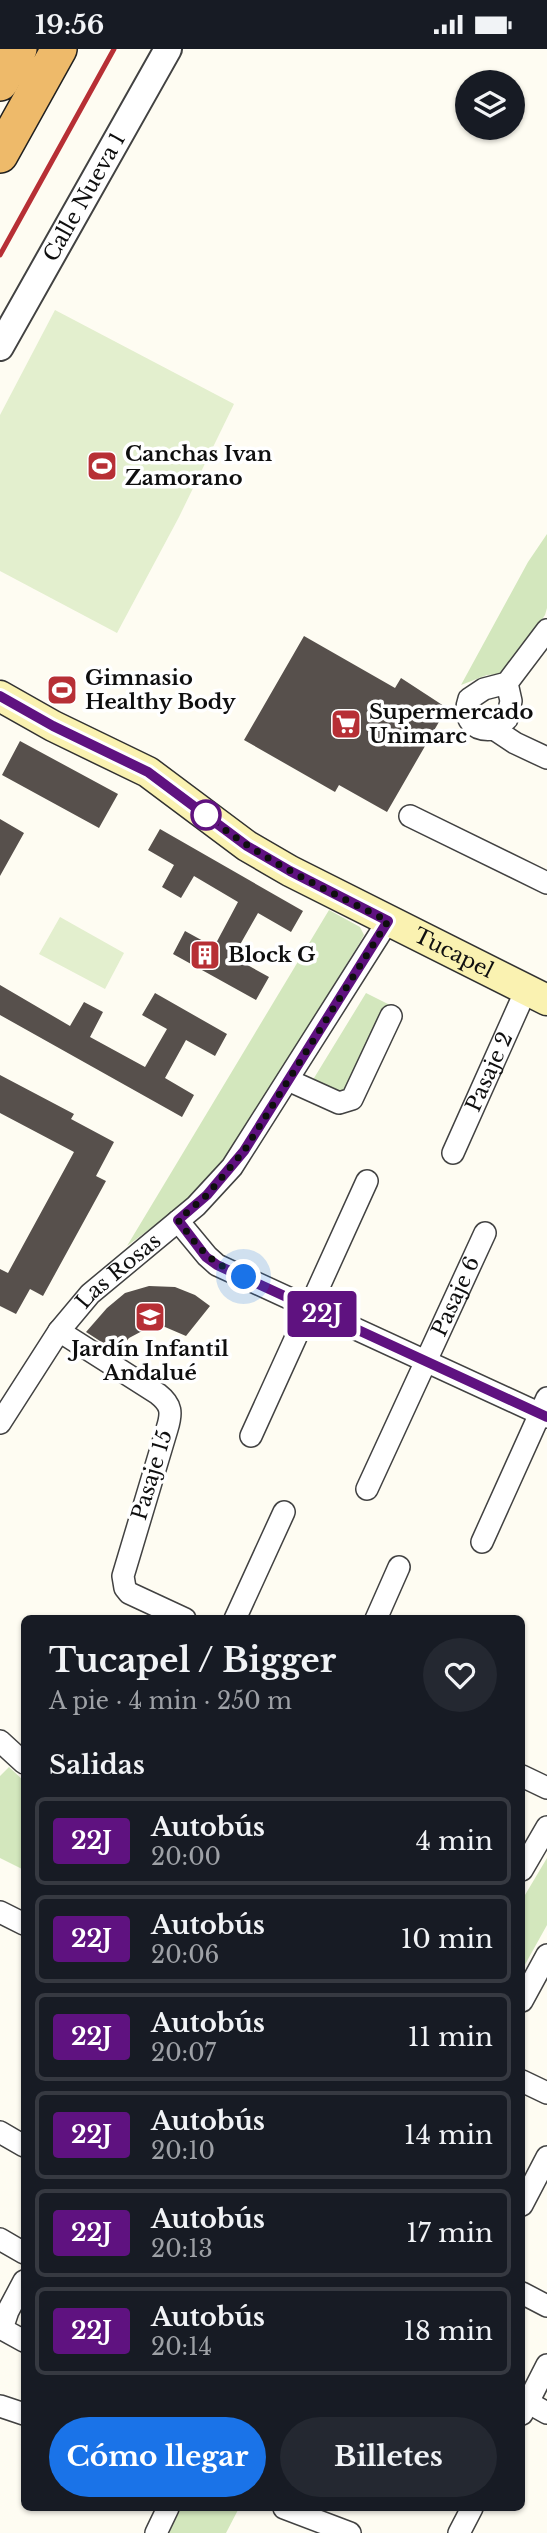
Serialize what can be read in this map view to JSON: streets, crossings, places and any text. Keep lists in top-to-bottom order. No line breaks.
{"streets":{"main road":["Tucapel"],"street":["Calle Nueva 1","Pasaje 2","Las Rosas","Pasaje 6","Pasaje 15"]},"crossings":[["Tucapel","Pasaje 2"],["Tucapel","Las Rosas"],["Las Rosas","Pasaje 15"]],"places":{"sports":["Canchas Ivan Zamorano","Gimnasio Healthy Body"],"supermarket":["Supermercado Unimarc"],"building":["Block G"],"school or university":["Jardín Infantil Andalué"]},"lines":["bus line 22J"],"page":{"status":"19:56","on_map":"22J","heading":[["Tucapel / Bigger","A pie · 4 min · 250 m"],"Salidas"],"list":[{"mark":"22J","name":"Autobús","note":"20:00","value":"4 min"},{"mark":"22J","name":"Autobús","note":"20:06","value":"10 min"},{"mark":"22J","name":"Autobús","note":"20:07","value":"11 min"},{"mark":"22J","name":"Autobús","note":"20:10","value":"14 min"},{"mark":"22J","name":"Autobús","note":"20:13","value":"17 min"},{"mark":"22J","name":"Autobús","note":"20:14","value":"18 min"}],"buttons":["Cómo llegar","Billetes"]}}
